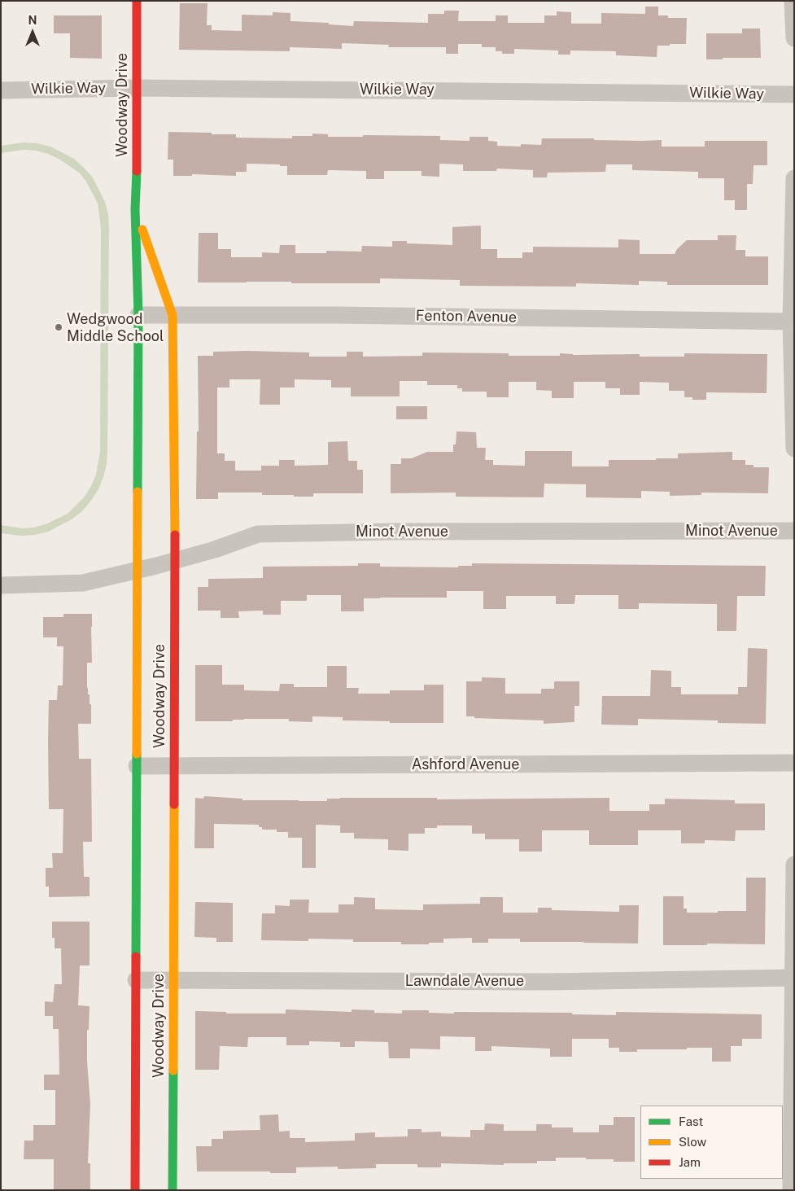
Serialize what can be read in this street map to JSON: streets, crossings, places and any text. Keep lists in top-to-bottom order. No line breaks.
{"streets":{"street":["Wilkie Way","Woodway Drive","Fenton Avenue","Minot Avenue","Ashford Avenue","Lawndale Avenue"]},"crossings":[["Wilkie Way","Woodway Drive"],["Woodway Drive","Fenton Avenue"],["Woodway Drive","Minot Avenue"],["Woodway Drive","Ashford Avenue"],["Woodway Drive","Lawndale Avenue"]],"places":["Wedgwood Middle School"],"legend":["Fast","Slow","Jam"],"north":"top"}
